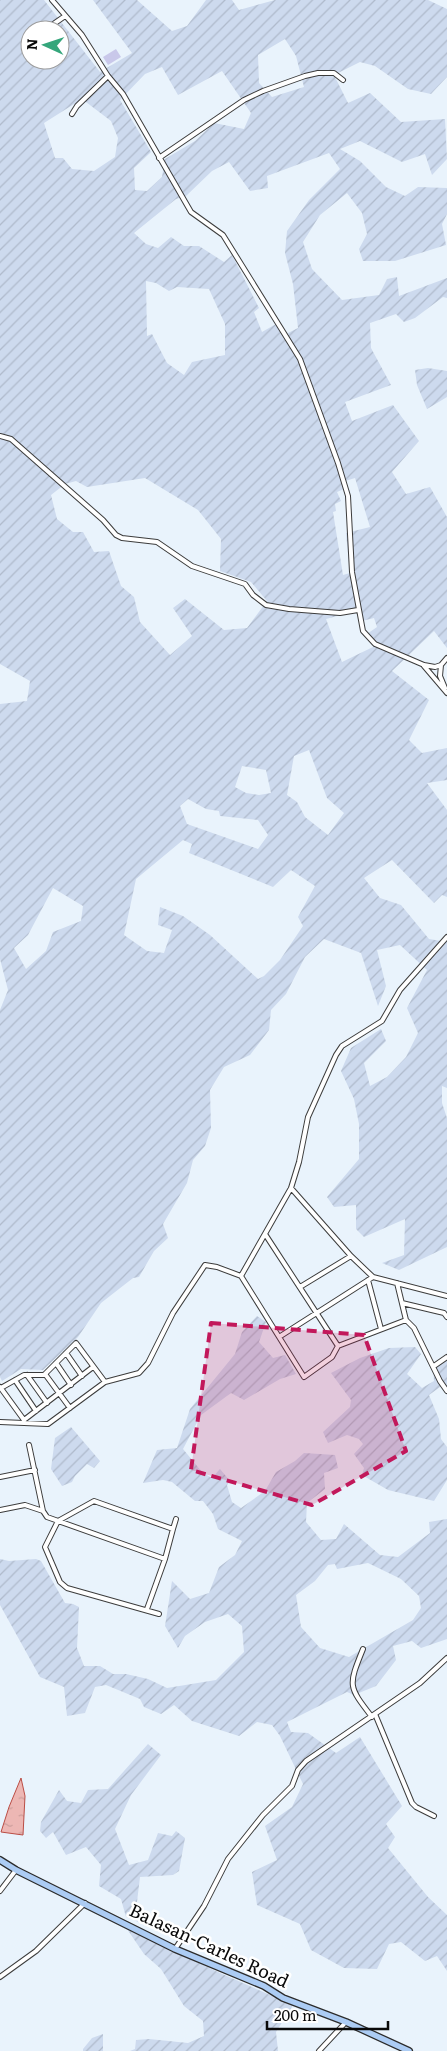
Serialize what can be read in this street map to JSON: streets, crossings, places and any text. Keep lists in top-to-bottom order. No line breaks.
{"streets":{"main road":["Balasan-Carles Road"]},"scale_bar":"200 m","north":"left"}
